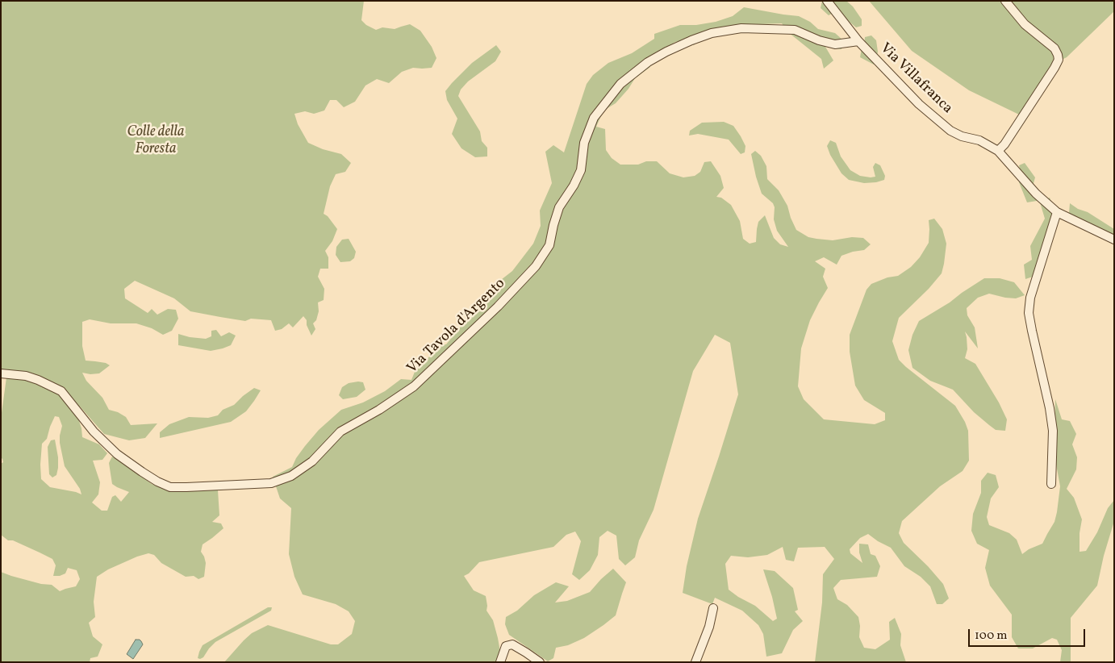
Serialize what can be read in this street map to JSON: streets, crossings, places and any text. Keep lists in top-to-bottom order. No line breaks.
{"streets":{"street":["Via Villafranca","Via Tavola d'Argento"]},"crossings":[["Via Villafranca","Via Tavola d'Argento"]],"parks":["Colle della Foresta"],"scale_bar":"100 m"}
